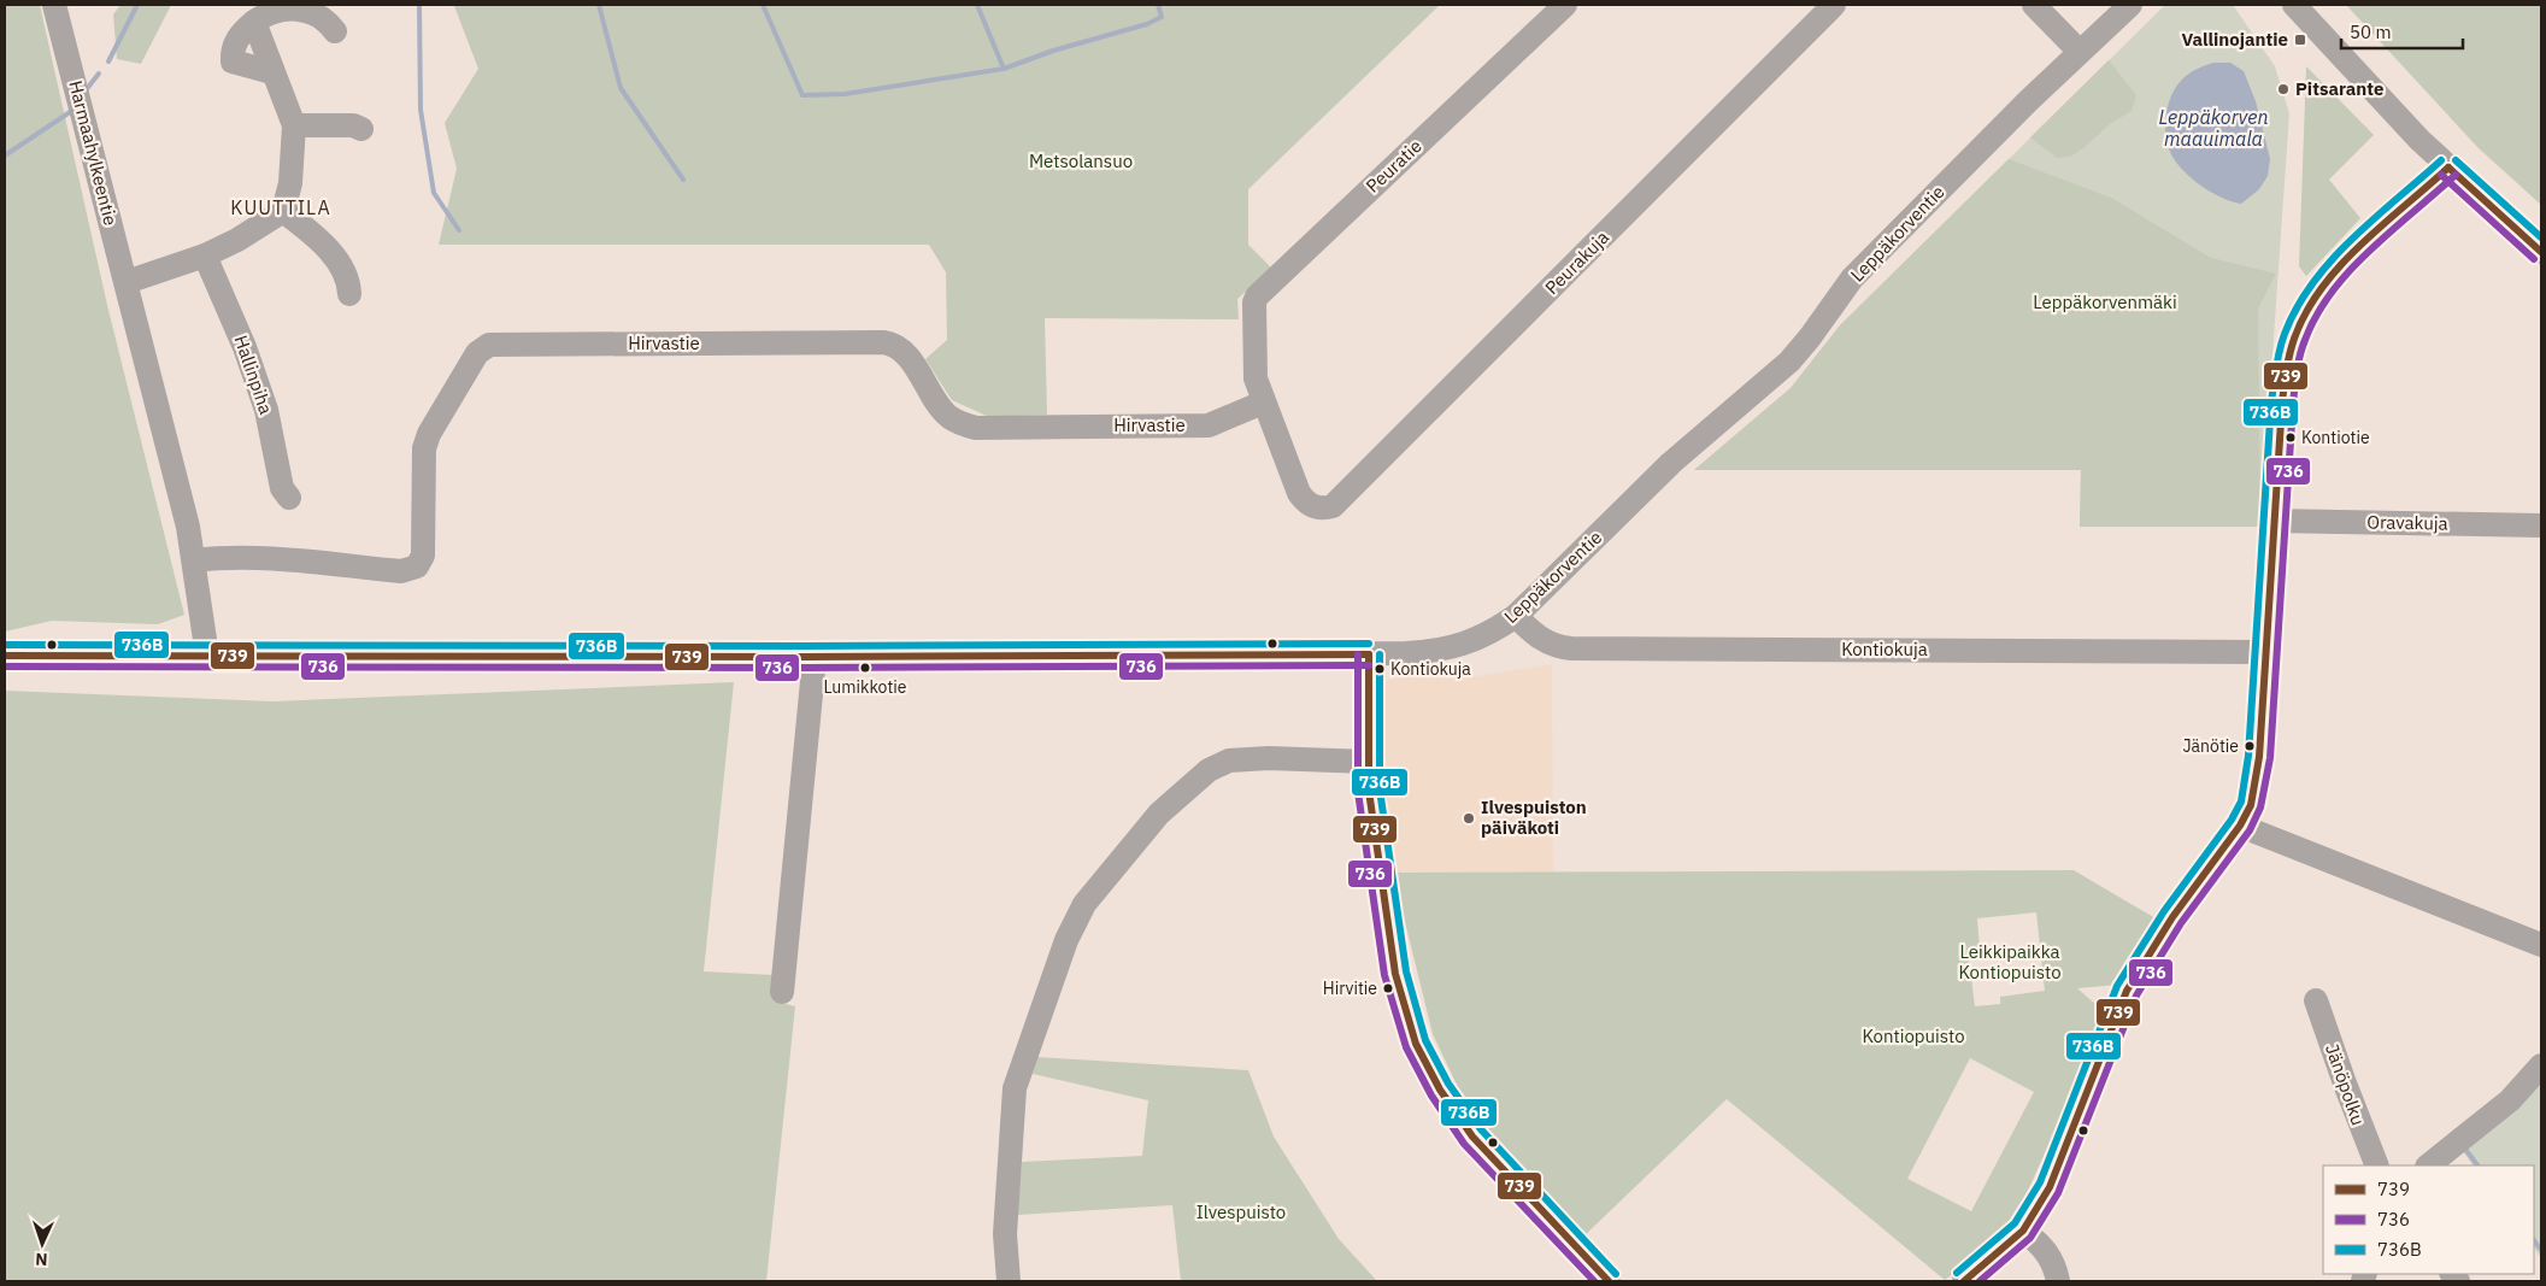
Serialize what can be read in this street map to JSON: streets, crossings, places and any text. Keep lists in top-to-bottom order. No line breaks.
{"streets":{"street":["Harmaahylkeentie","Peuratie","Leppäkorventie","Peurakuja","Hirvastie","Hallinpiha","Oravakuja","Kontiokuja","Jänöpolku"]},"crossings":[["Harmaahylkeentie","Leppäkorventie"],["Harmaahylkeentie","Hirvastie"],["Peuratie","Peurakuja"],["Peuratie","Hirvastie"],["Leppäkorventie","Kontiokuja"]],"districts":["KUUTTILA"],"water":["Leppäkorven maauimala"],"parks":["Metsolansuo","Leppäkorvenmäki","Leikkipaikka Kontiopuisto","Kontiopuisto","Ilvespuisto"],"places":{"transit":["Vallinojantie"],"other":["Pitsarante","Kontiotie","Lumikkotie","Kontiokuja","Jänötie","Ilvespuiston päiväkoti","Hirvitie"]},"lines":["transit line 736B","transit line 739","transit line 736"],"legend":["739","736","736B"],"scale_bar":"50 m","north":"bottom"}
